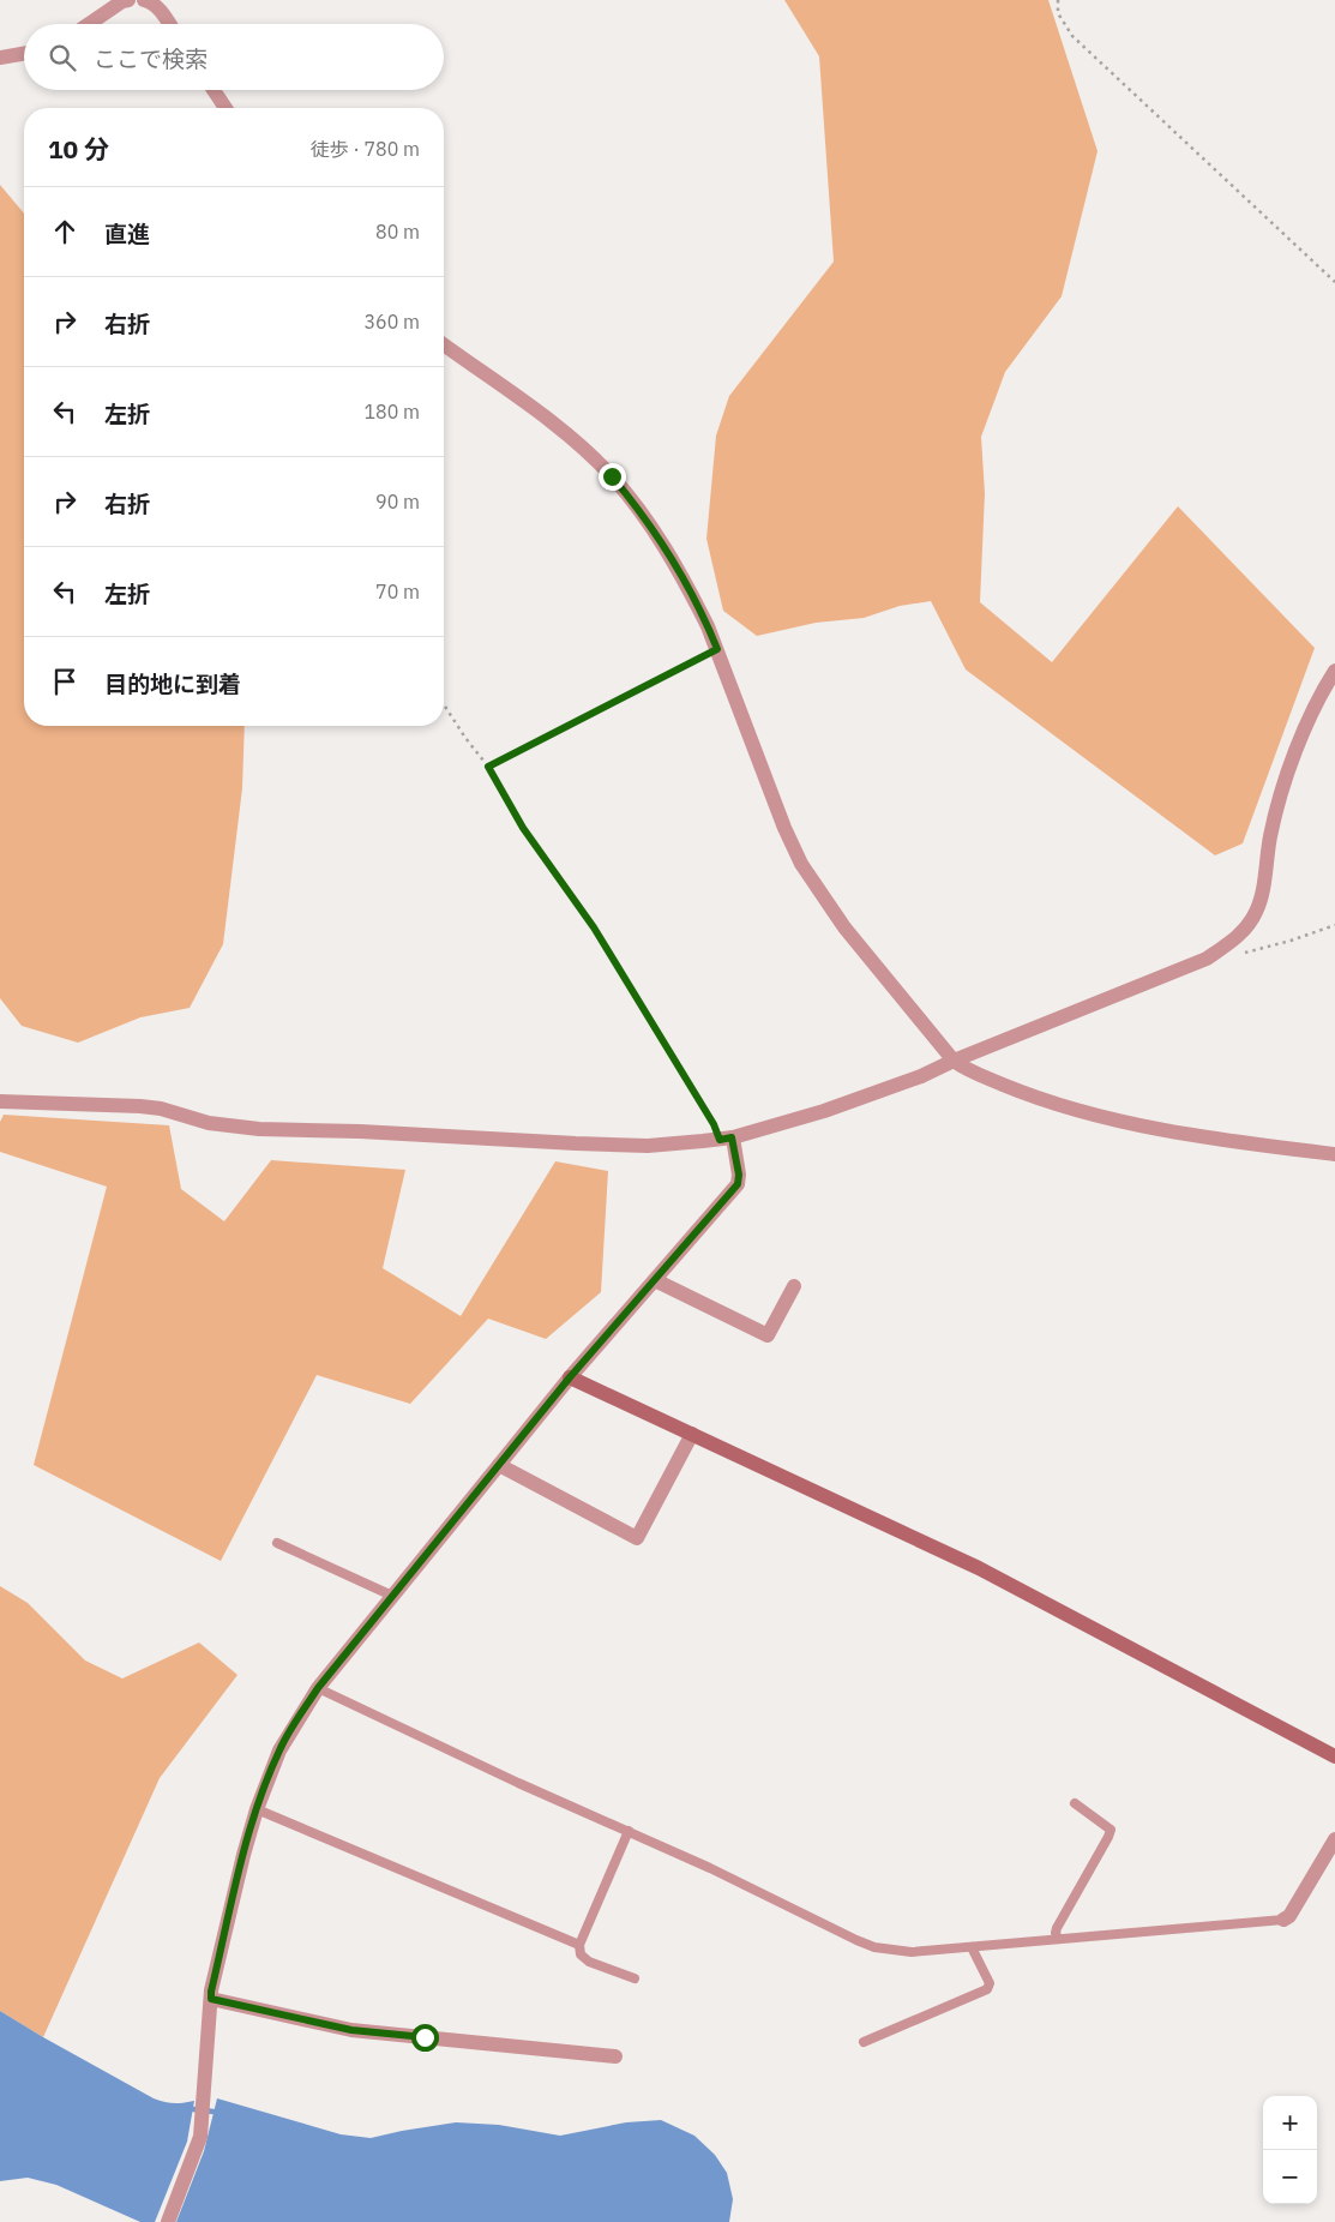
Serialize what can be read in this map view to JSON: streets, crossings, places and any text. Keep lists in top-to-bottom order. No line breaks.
{"page":{"search":"ここで検索","heading":["10 分","徒歩 · 780 m"],"list":[["直進","80 m"],["右折","360 m"],["左折","180 m"],["右折","90 m"],["左折","70 m"],"目的地に到着"],"map_buttons":["+","−"]}}
